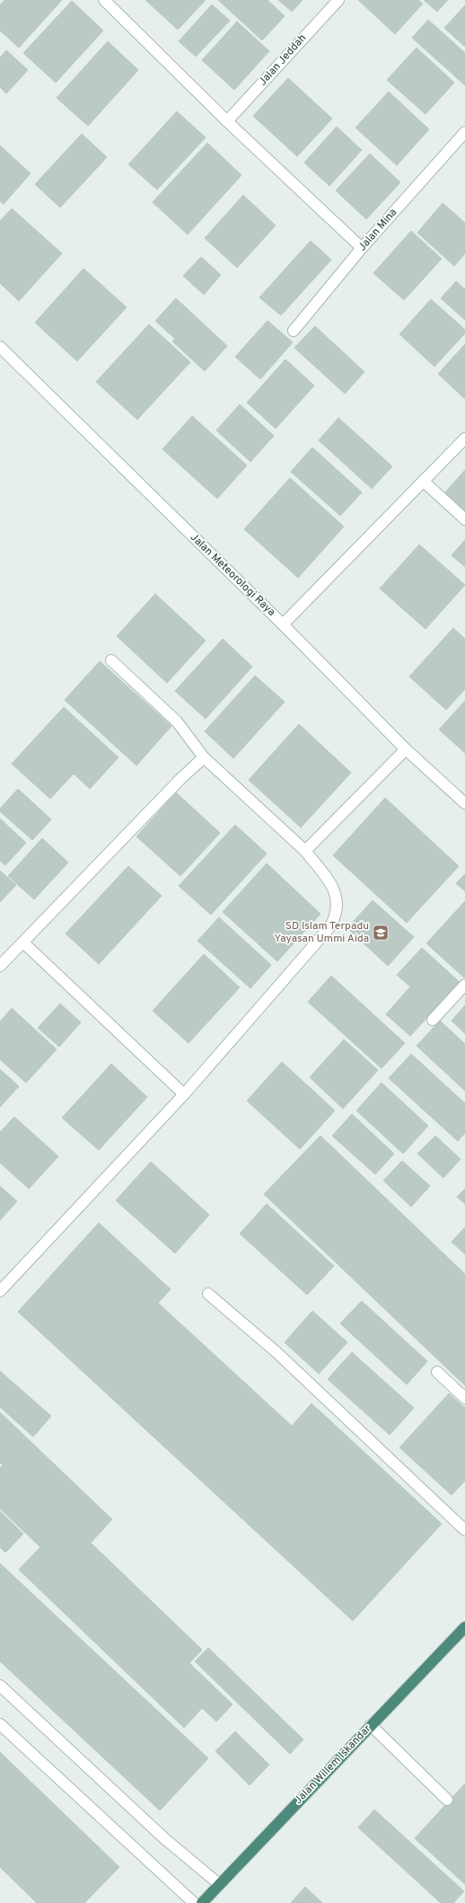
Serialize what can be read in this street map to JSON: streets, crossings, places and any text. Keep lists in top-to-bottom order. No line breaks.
{"streets":{"highway":["Jalan Willem Iskandar"],"street":["Jalan Jeddah","Jalan Mina","Jalan Meteorologi Raya"]},"places":{"school or university":["SD Islam Terpadu Yayasan Ummi Aida"]}}
